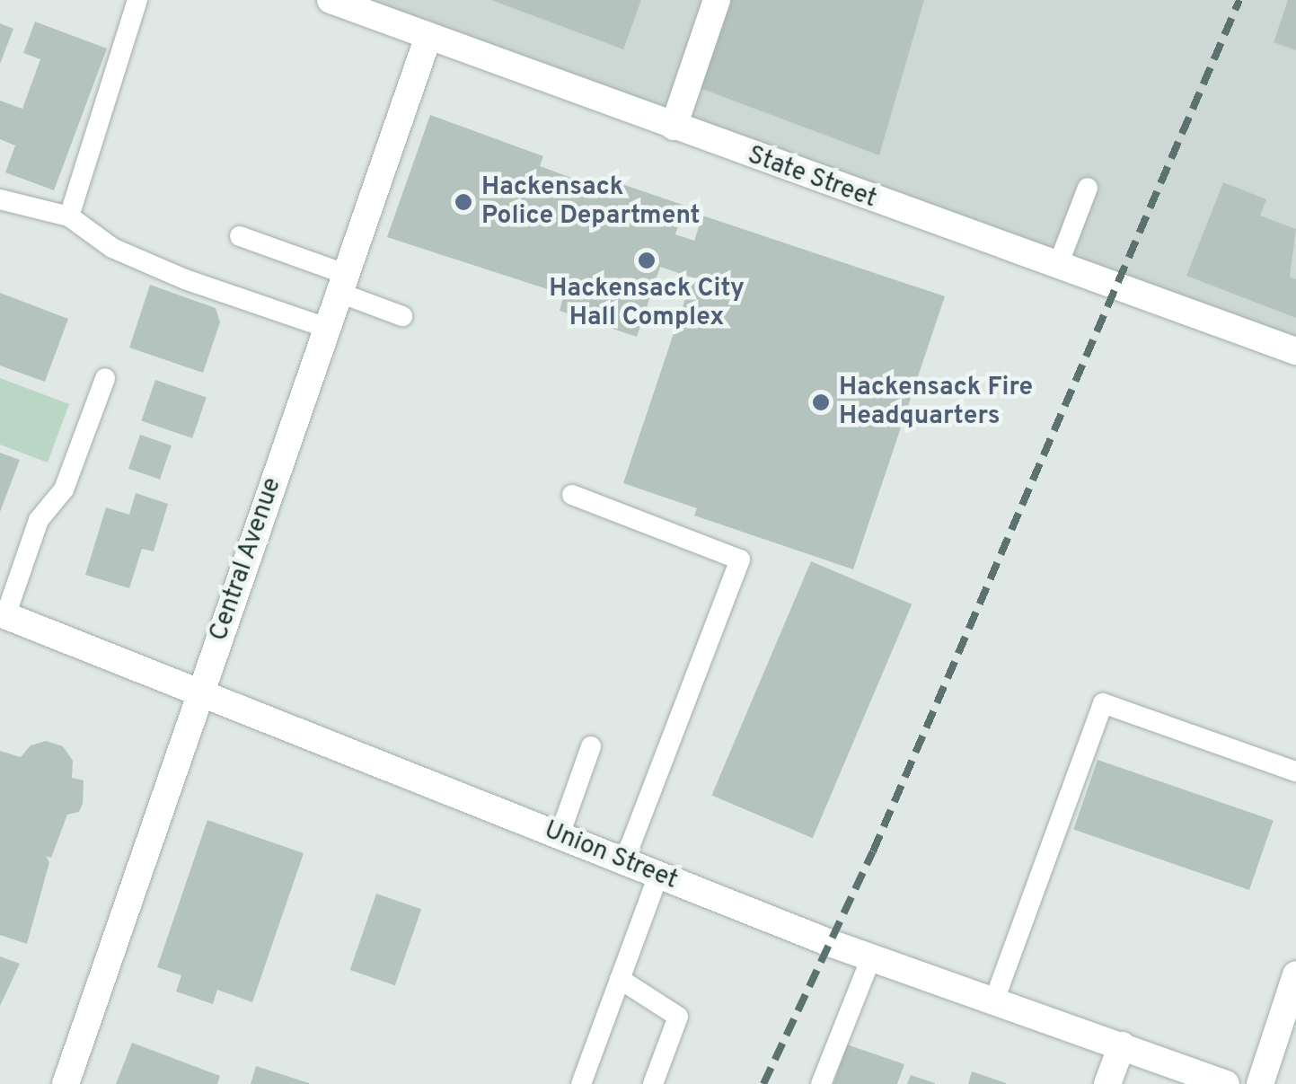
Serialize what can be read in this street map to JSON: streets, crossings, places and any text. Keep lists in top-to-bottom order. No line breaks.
{"streets":{"street":["State Street","Central Avenue","Union Street"]},"crossings":[["State Street","Central Avenue"],["Central Avenue","Union Street"]],"places":["Hackensack Police Department","Hackensack City Hall Complex","Hackensack Fire Headquarters"]}
